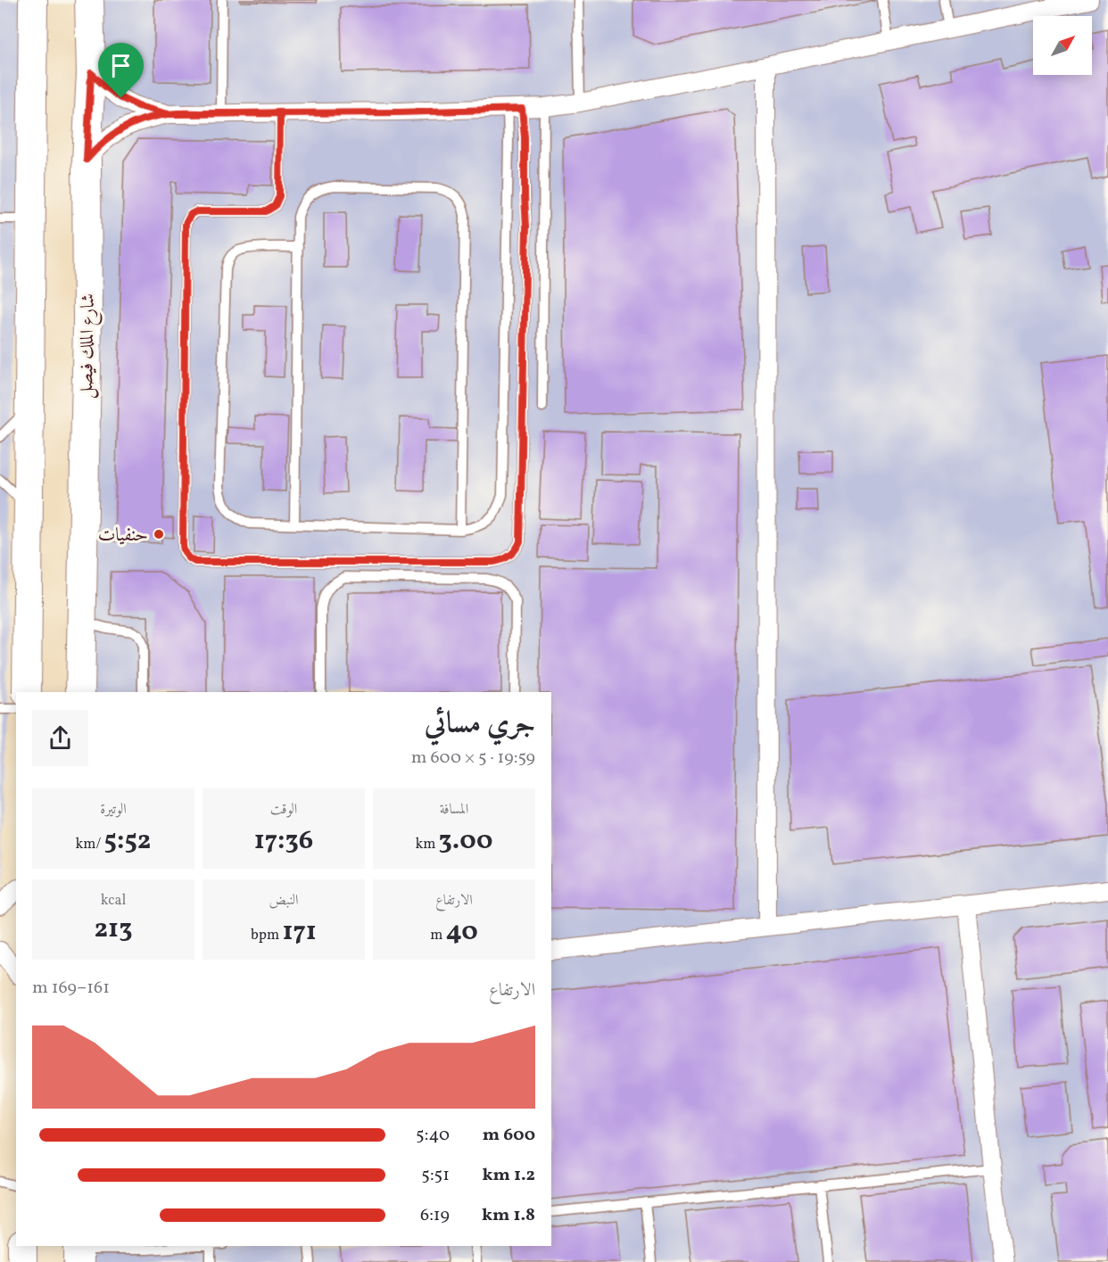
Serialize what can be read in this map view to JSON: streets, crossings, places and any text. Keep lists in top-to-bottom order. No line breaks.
{"streets":{"main road":["شارع الملك فيصل"]},"places":["حنفيات"],"north":"top right","page":{"heading":["جري مسائي","19:59 · 5 × 600 m"],"stats":[["المسافة","3.00 km"],["الوقت","17:36"],["الوتيرة","5:52 /km"],["الارتفاع","40 m"],["النبض","171 bpm"],["kcal","213"]],"chart":["الارتفاع","161–169 m"],"list":[{"name":"600 m","note":"5:40"},{"name":"1.2 km","note":"5:51"},{"name":"1.8 km","note":"6:19"}]}}
